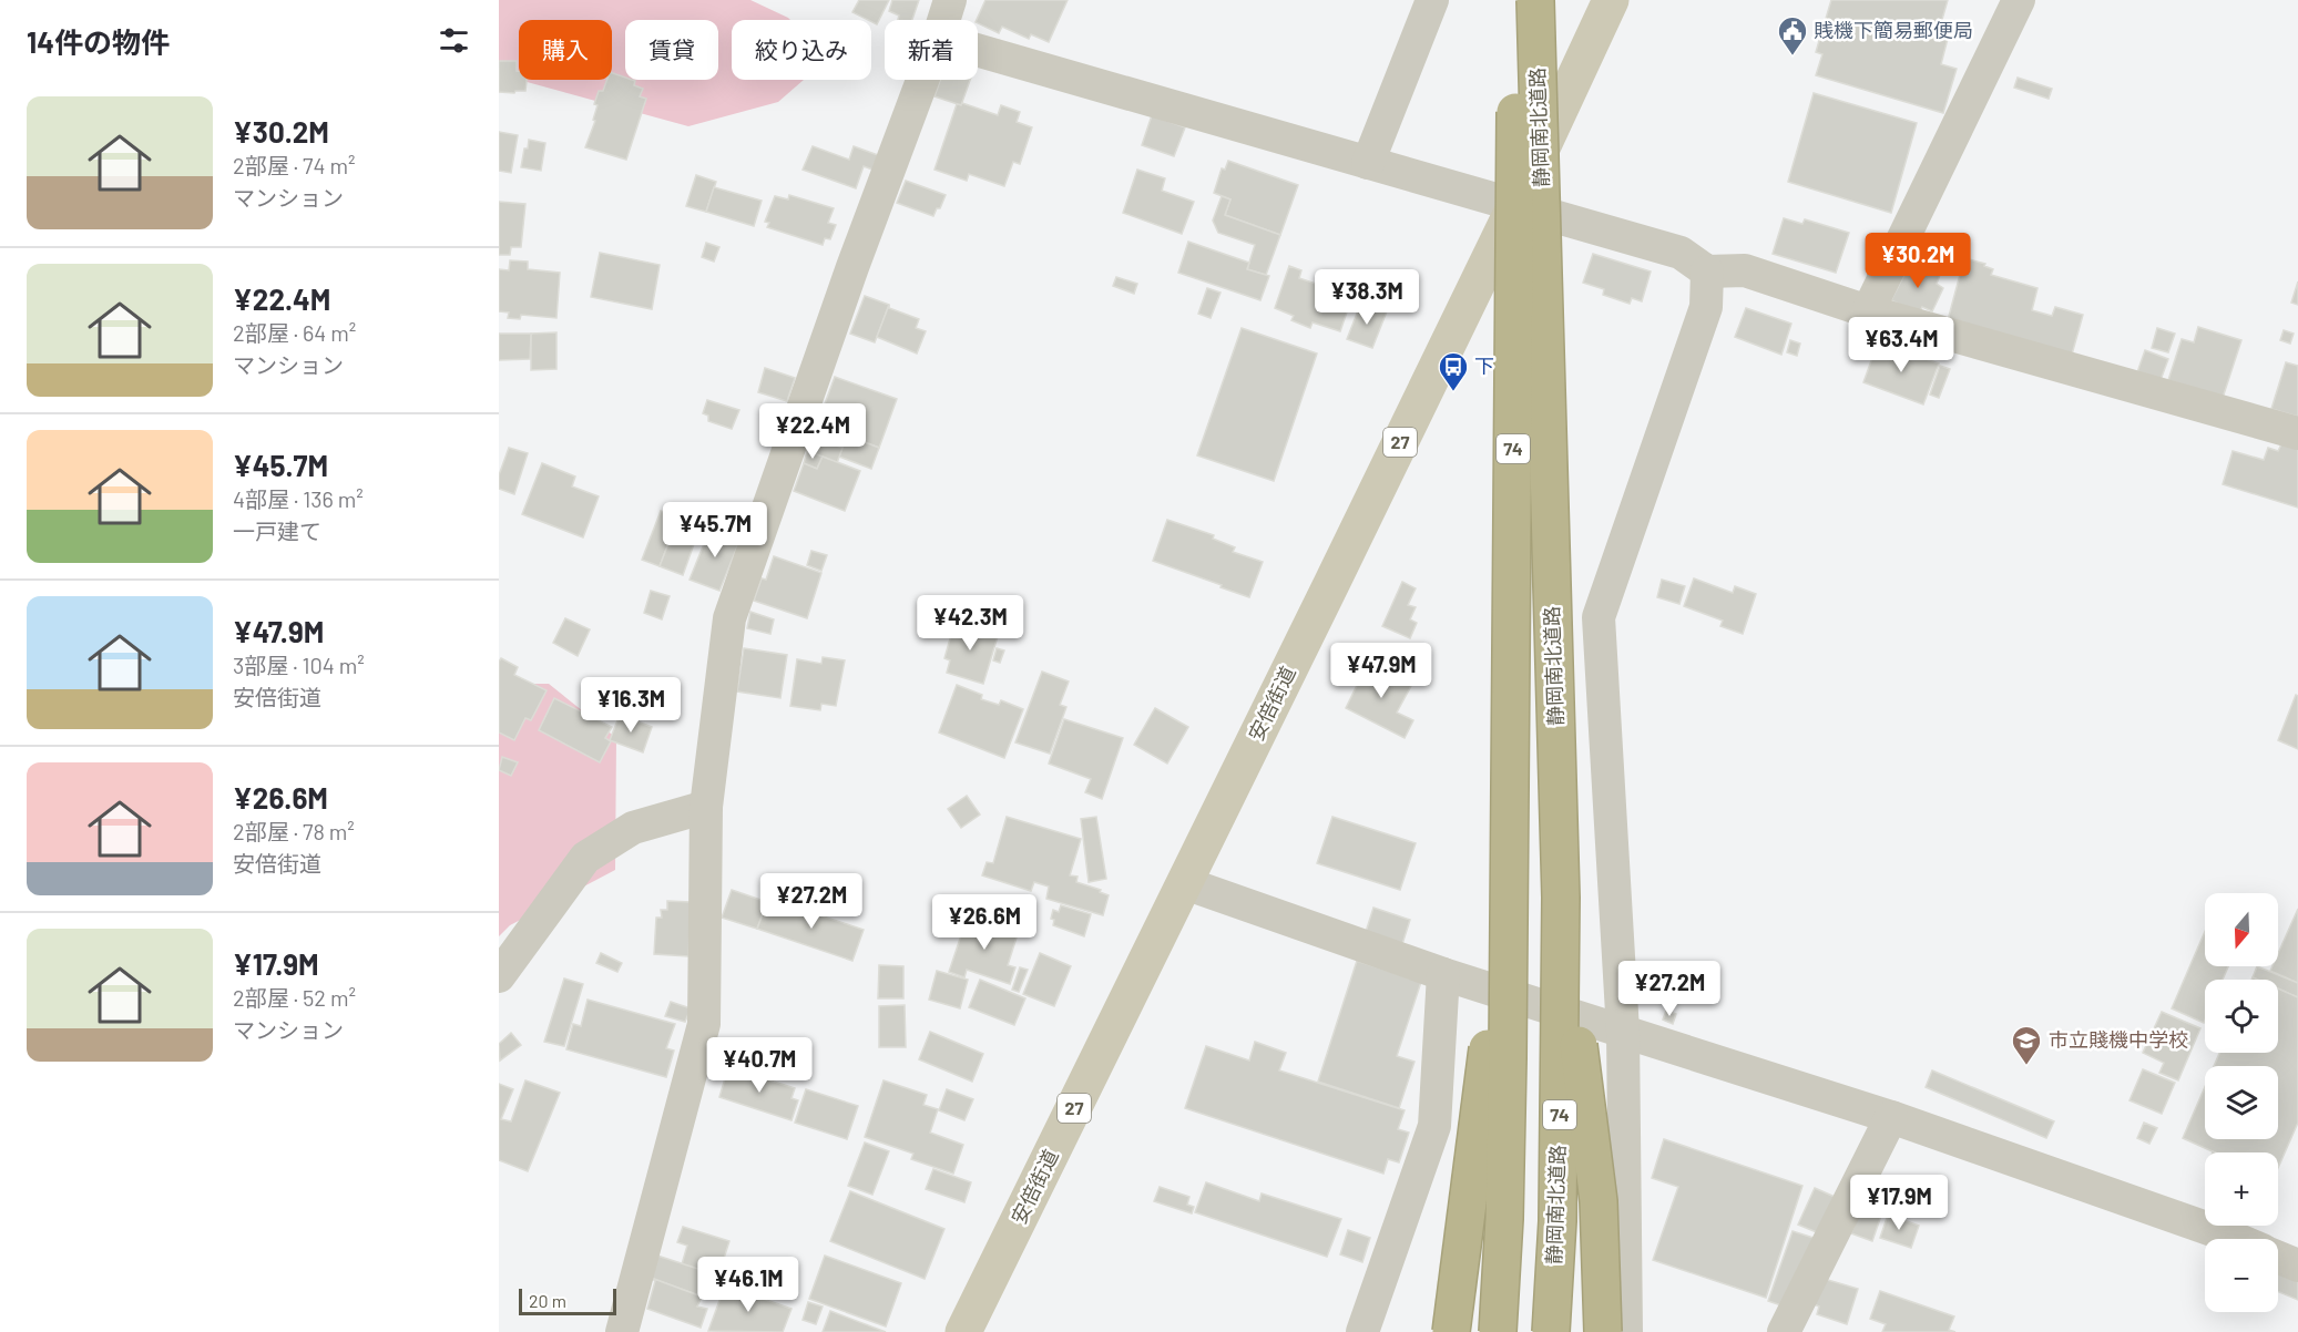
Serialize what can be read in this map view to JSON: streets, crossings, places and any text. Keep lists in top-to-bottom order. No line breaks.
{"streets":{"highway":["静岡南北道路","74"],"main road":["27","安倍街道"]},"places":{"public building":["賎機下簡易郵便局"],"bus stop":["下"],"school or university":["市立賤機中学校"]},"scale_bar":"20 m","north":"bottom","page":{"heading":"14件の物件","chip":["購入","賃貸","絞り込み","新着"],"list":[{"name":"¥30.2M","note":"2部屋 · 74 m² · マンション"},{"name":"¥22.4M","note":"2部屋 · 64 m² · マンション"},{"name":"¥45.7M","note":"4部屋 · 136 m² · 一戸建て"},{"name":"¥47.9M","note":"3部屋 · 104 m² · 安倍街道"},{"name":"¥26.6M","note":"2部屋 · 78 m² · 安倍街道"},{"name":"¥17.9M","note":"2部屋 · 52 m² · マンション"}],"price":["¥30.2M","¥38.3M","¥63.4M","¥22.4M","¥45.7M","¥42.3M","¥47.9M","¥16.3M","¥27.2M","¥26.6M","¥27.2M","¥40.7M","¥17.9M","¥46.1M"],"map_buttons":["+","−"],"scale":"20 m"}}
